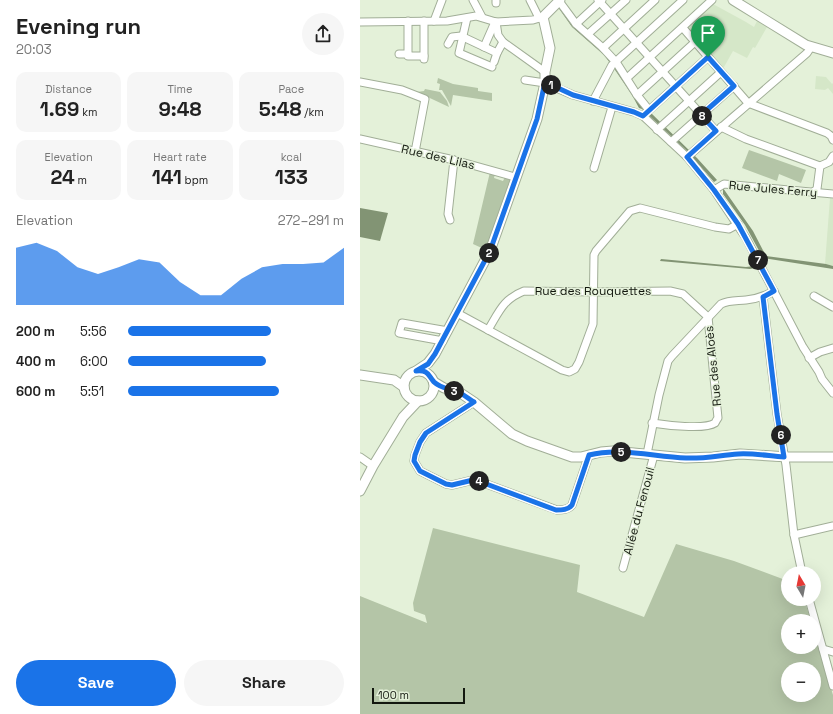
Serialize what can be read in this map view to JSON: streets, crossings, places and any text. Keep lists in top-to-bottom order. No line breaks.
{"streets":{"street":["Rue des Lilas","Rue Jules Ferry","Rue des Rouquettes","Rue des Aloès","Allée du Fenouil"]},"crossings":[["Rue des Rouquettes","Rue des Aloès"],["Rue des Rouquettes","Allée du Fenouil"],["Rue des Aloès","Allée du Fenouil"]],"scale_bar":"100 m","north":"top","page":{"heading":["Evening run","20:03"],"stats":[["Distance","1.69 km"],["Time","9:48"],["Pace","5:48 /km"],["Elevation","24 m"],["Heart rate","141 bpm"],["kcal","133"]],"pins":["1","8","2","7","3","6","5","4"],"chart":["Elevation","272–291 m"],"list":[{"name":"200 m","note":"5:56"},{"name":"400 m","note":"6:00"},{"name":"600 m","note":"5:51"}],"map_buttons":["+","−"],"buttons":["Save","Share"],"scale":"100 m"}}
